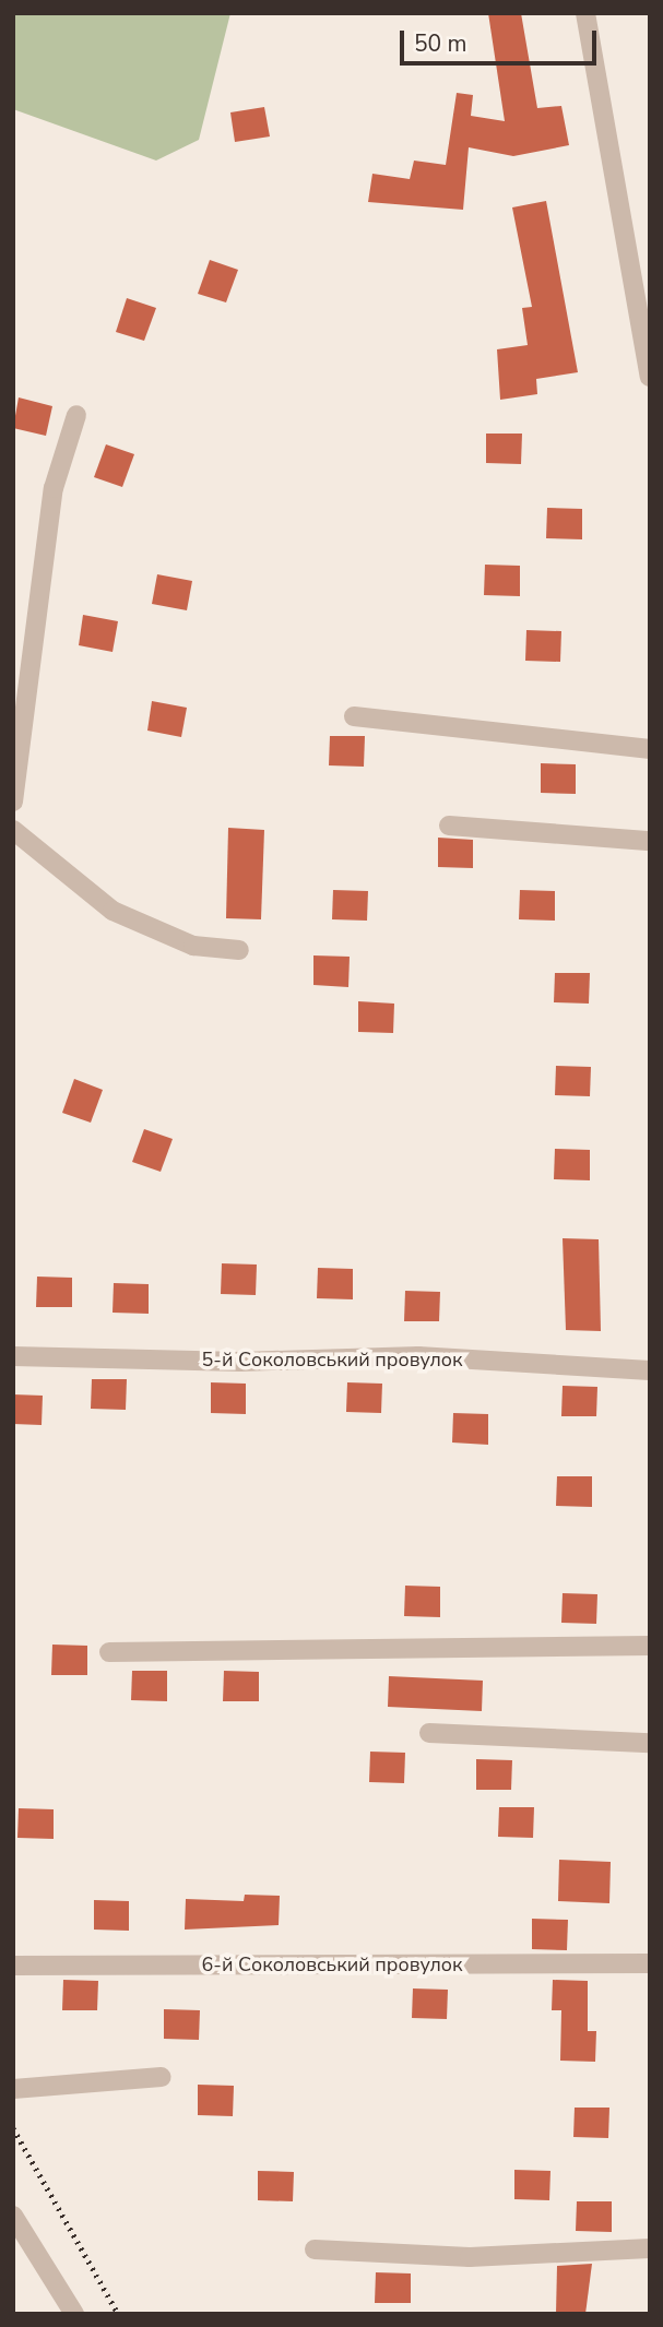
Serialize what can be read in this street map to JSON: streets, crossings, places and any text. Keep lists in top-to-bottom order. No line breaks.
{"streets":{"street":["5-й Соколовський провулок","6-й Соколовський провулок"]},"scale_bar":"50 m"}
